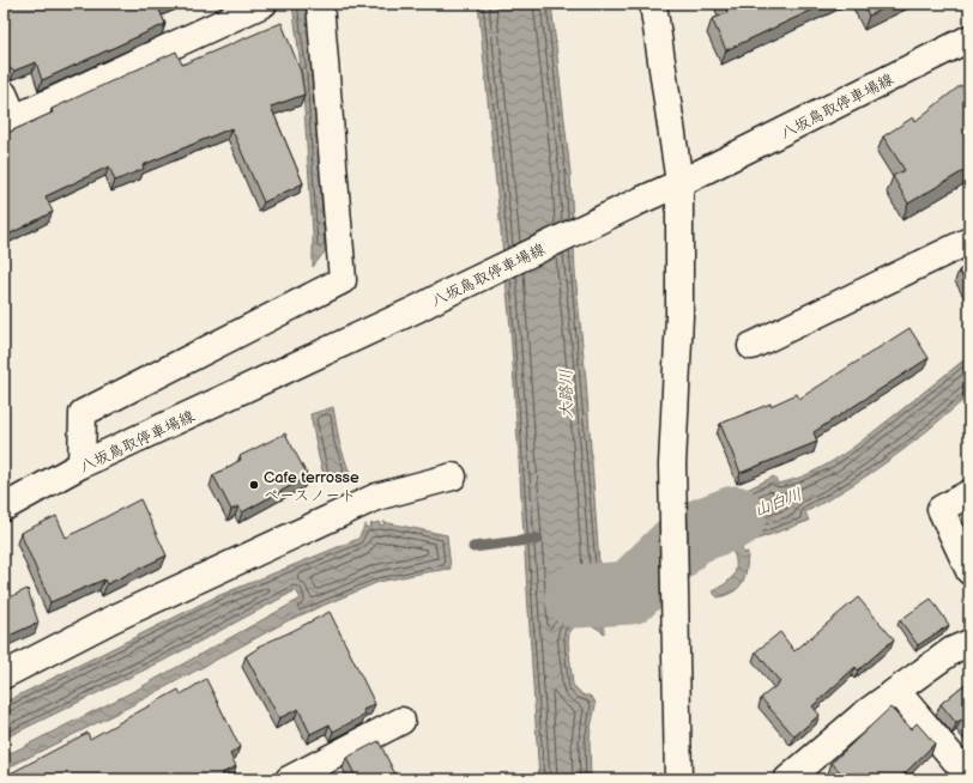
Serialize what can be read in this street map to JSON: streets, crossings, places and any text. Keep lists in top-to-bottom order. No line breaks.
{"streets":{"street":["八坂鳥取停車場線"]},"water":["大路川","山白川"],"places":["Cafe terrosse ペースノート"]}
